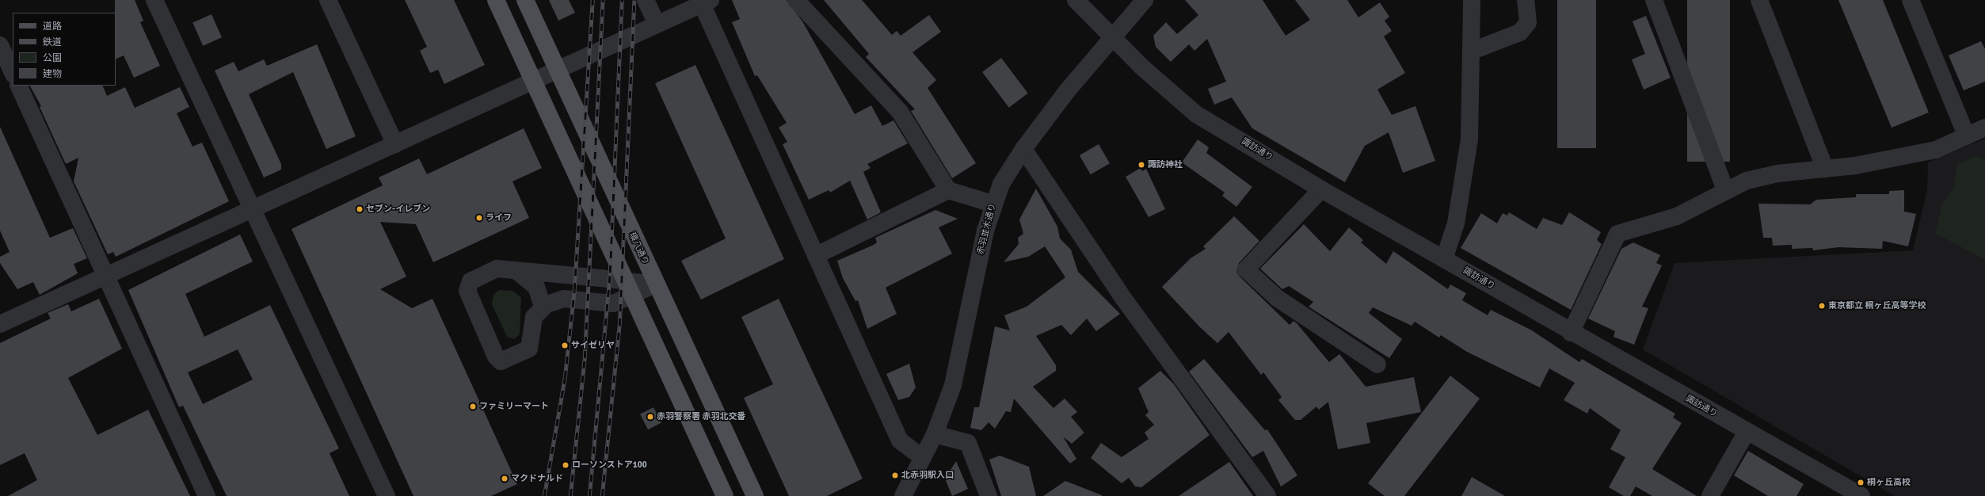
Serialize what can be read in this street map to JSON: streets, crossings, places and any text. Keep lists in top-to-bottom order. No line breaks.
{"streets":{"main road":["環八通り"],"street":["諏訪通り","赤羽並木通り"]},"crossings":[["諏訪通り","赤羽並木通り"]],"places":["諏訪神社","セブン-イレブン","ライフ","東京都立 桐ヶ丘高等学校","サイゼリヤ","ファミリーマート","赤羽警察署 赤羽北交番","ローソンストア100","北赤羽駅入口","マクドナルド","桐ヶ丘高校"],"legend":["道路","鉄道","公園","建物"]}
